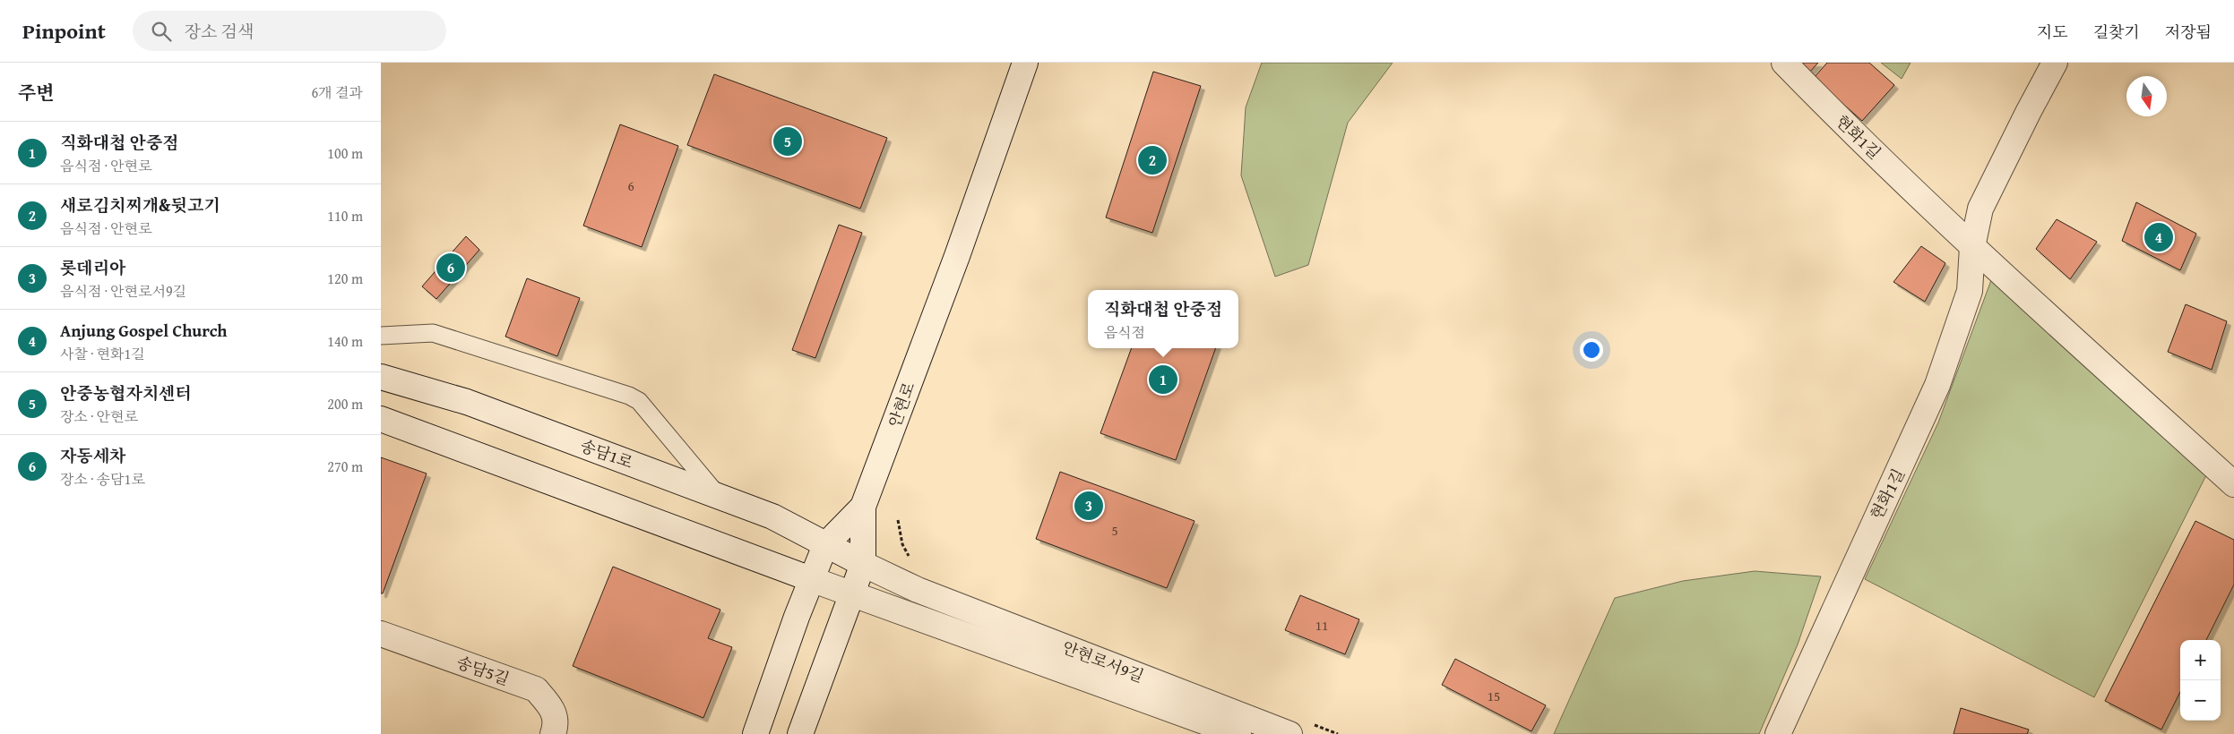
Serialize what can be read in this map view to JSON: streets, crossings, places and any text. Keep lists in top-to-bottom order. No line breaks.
{"streets":{"street":["현화1길","안현로","송담1로","안현로서9길","송담5길"]},"crossings":[["안현로","송담1로"],["송담1로","안현로서9길"]],"house_numbers":["6","5","11","15"],"north":"bottom","page":{"header":"Pinpoint","search":"장소 검색","nav":["지도","길찾기","저장됨"],"heading":["주변","6개 결과"],"list":[{"mark":"1","name":"직화대첩 안중점","note":"음식점 · 안현로","value":"100 m"},{"mark":"2","name":"새로김치찌개&뒷고기","note":"음식점 · 안현로","value":"110 m"},{"mark":"3","name":"롯데리아","note":"음식점 · 안현로서9길","value":"120 m"},{"mark":"4","name":"Anjung Gospel Church","note":"사찰 · 현화1길","value":"140 m"},{"mark":"5","name":"안중농협자치센터","note":"장소 · 안현로","value":"200 m"},{"mark":"6","name":"자동세차","note":"장소 · 송담1로","value":"270 m"}],"pins":["5","2","4","6","1","3"],"popup":["직화대첩 안중점","음식점"],"map_buttons":["+","−"]}}
